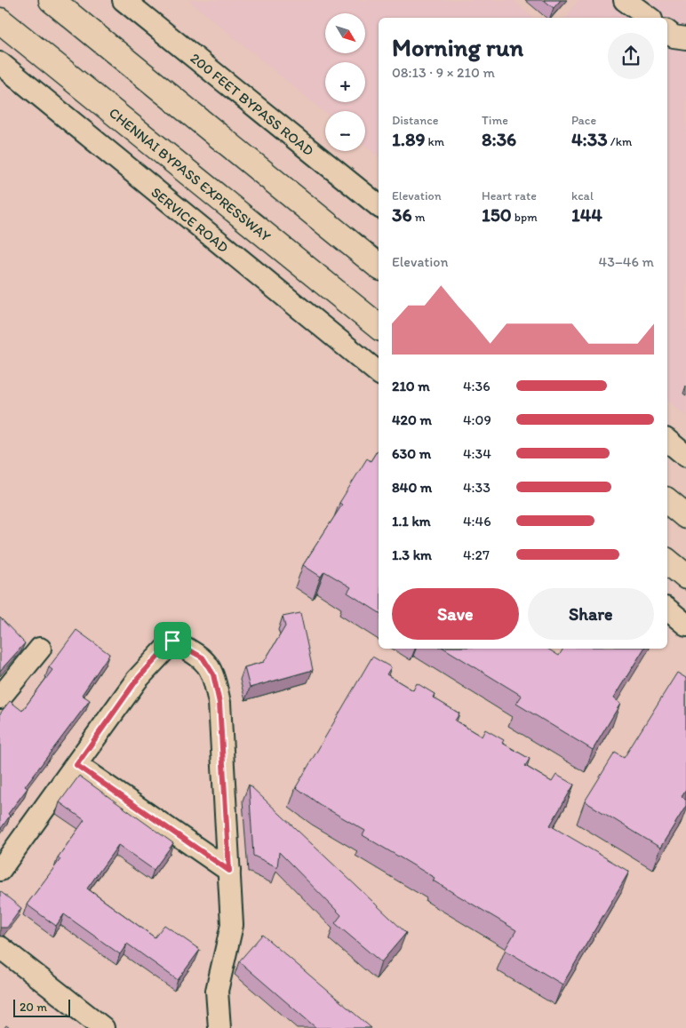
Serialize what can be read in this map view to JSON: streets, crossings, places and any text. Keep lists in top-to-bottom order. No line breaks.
{"streets":{"highway":["CHENNAI BYPASS EXPRESSWAY"],"street":["200 FEET BYPASS ROAD","SERVICE ROAD"]},"scale_bar":"20 m","north":"bottom right","page":{"map_buttons":["+","−"],"heading":["Morning run","08:13 · 9 × 210 m"],"stats":[["Distance","1.89 km"],["Time","8:36"],["Pace","4:33 /km"],["Elevation","36 m"],["Heart rate","150 bpm"],["kcal","144"]],"chart":["Elevation","43–46 m"],"list":[{"name":"210 m","note":"4:36"},{"name":"420 m","note":"4:09"},{"name":"630 m","note":"4:34"},{"name":"840 m","note":"4:33"},{"name":"1.1 km","note":"4:46"},{"name":"1.3 km","note":"4:27"}],"buttons":["Save","Share"],"scale":"20 m"}}
